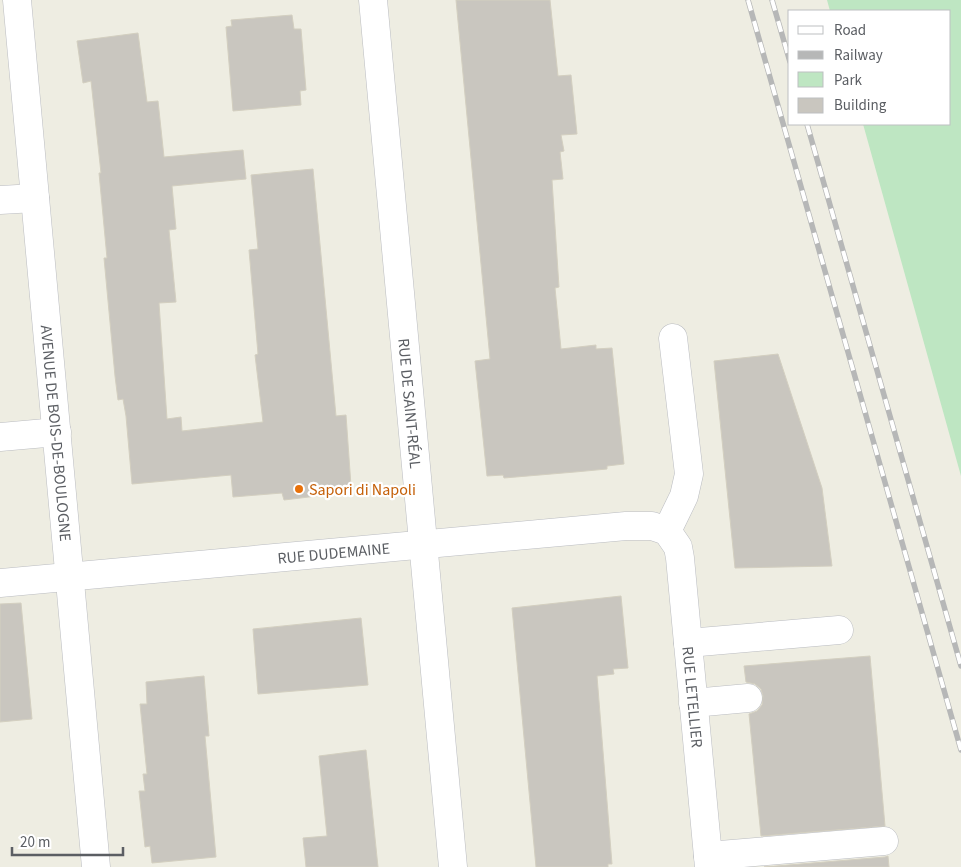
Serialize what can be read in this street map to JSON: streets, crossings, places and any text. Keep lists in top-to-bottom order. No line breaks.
{"streets":{"street":["RUE DE SAINT-RÉAL","AVENUE DE BOIS-DE-BOULOGNE","RUE DUDEMAINE","RUE LETELLIER"]},"crossings":[["RUE DE SAINT-RÉAL","RUE DUDEMAINE"],["AVENUE DE BOIS-DE-BOULOGNE","RUE DUDEMAINE"],["RUE DUDEMAINE","RUE LETELLIER"]],"places":["Sapori di Napoli"],"legend":["Road","Railway","Park","Building"],"scale_bar":"20 m"}
